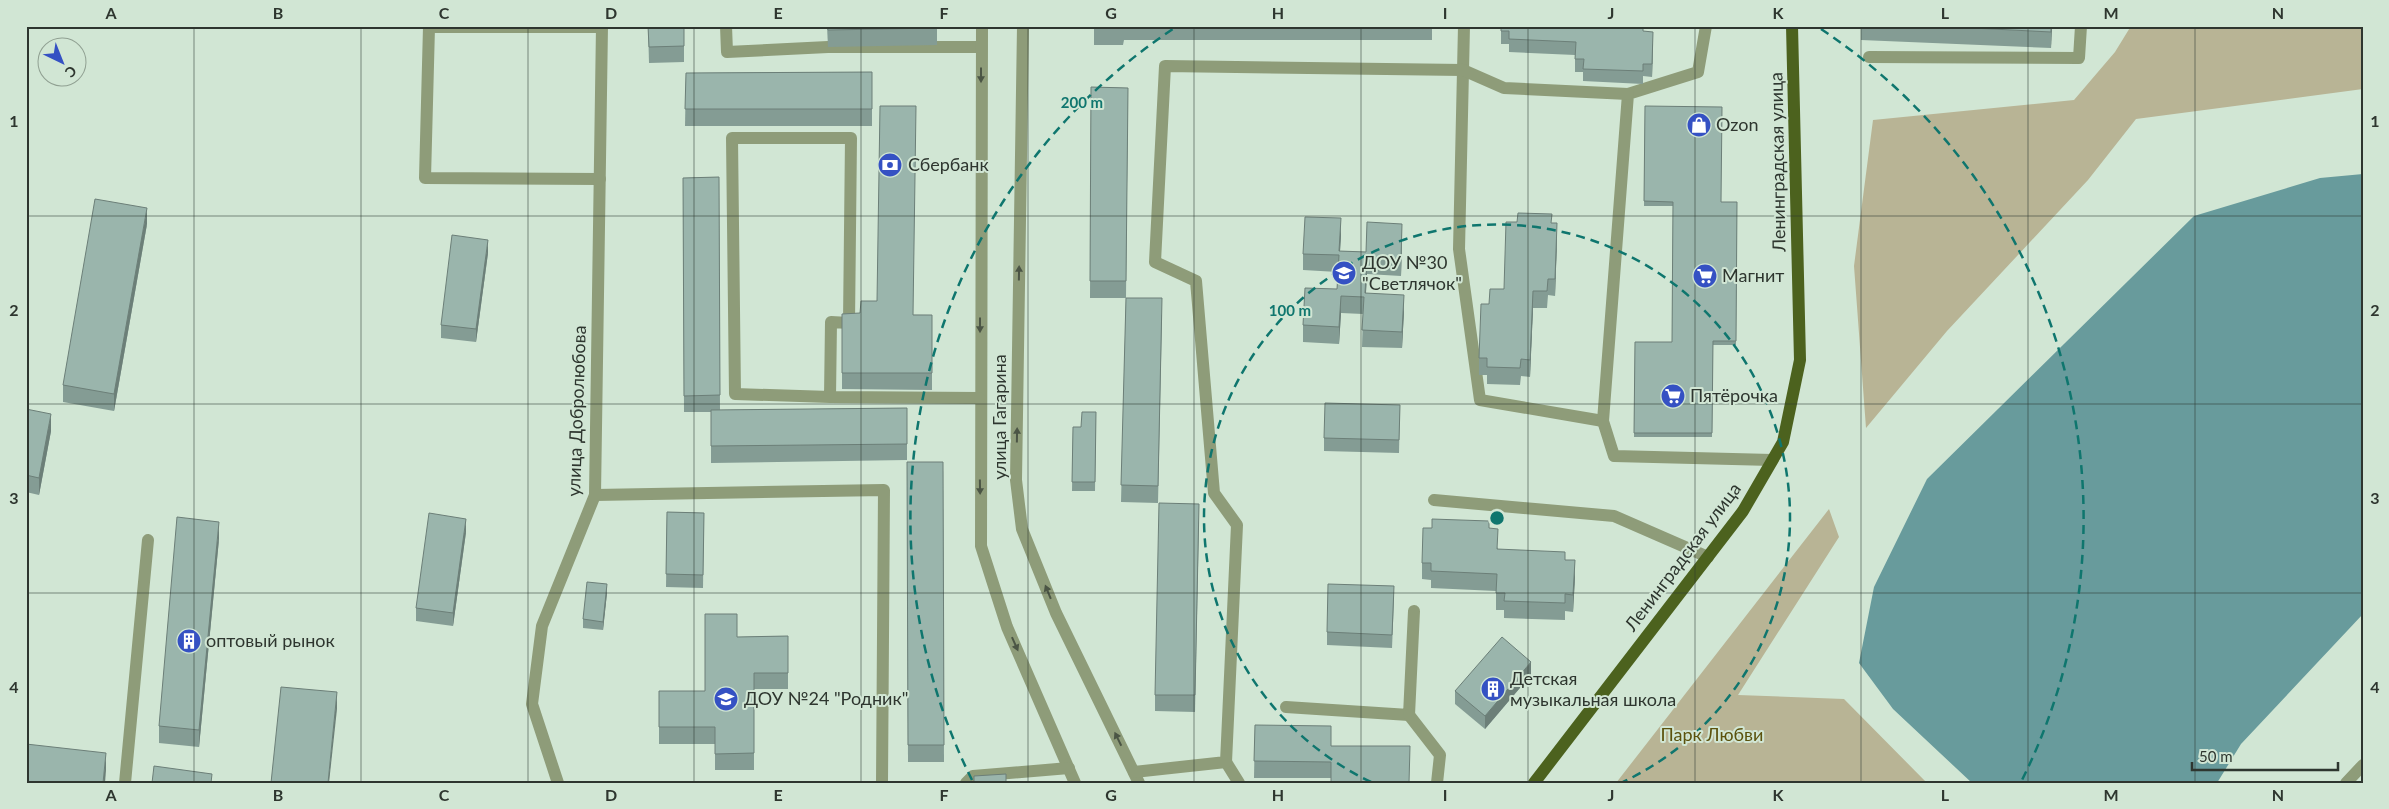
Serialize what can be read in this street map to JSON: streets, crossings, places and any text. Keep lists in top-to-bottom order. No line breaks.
{"streets":{"main road":["Ленинградская улица"],"street":["улица Добролюбова","улица Гагарина"]},"parks":["Парк Любви"],"places":{"shop":["Ozon"],"bank":["Сбербанк"],"school or university":["ДОУ №30 \"Светлячок\"","ДОУ №24 \"Родник\""],"supermarket":["Магнит","Пятёрочка"],"building":["оптовый рынок","Детская музыкальная школа"]},"scale_bar":"50 m","north":"bottom right","grid":{"columns":["A","B","C","D","E","F","G","H","I","J","K","L","M","N"],"rows":["1","2","3","4"]},"rings":["200 m","100 m"]}
